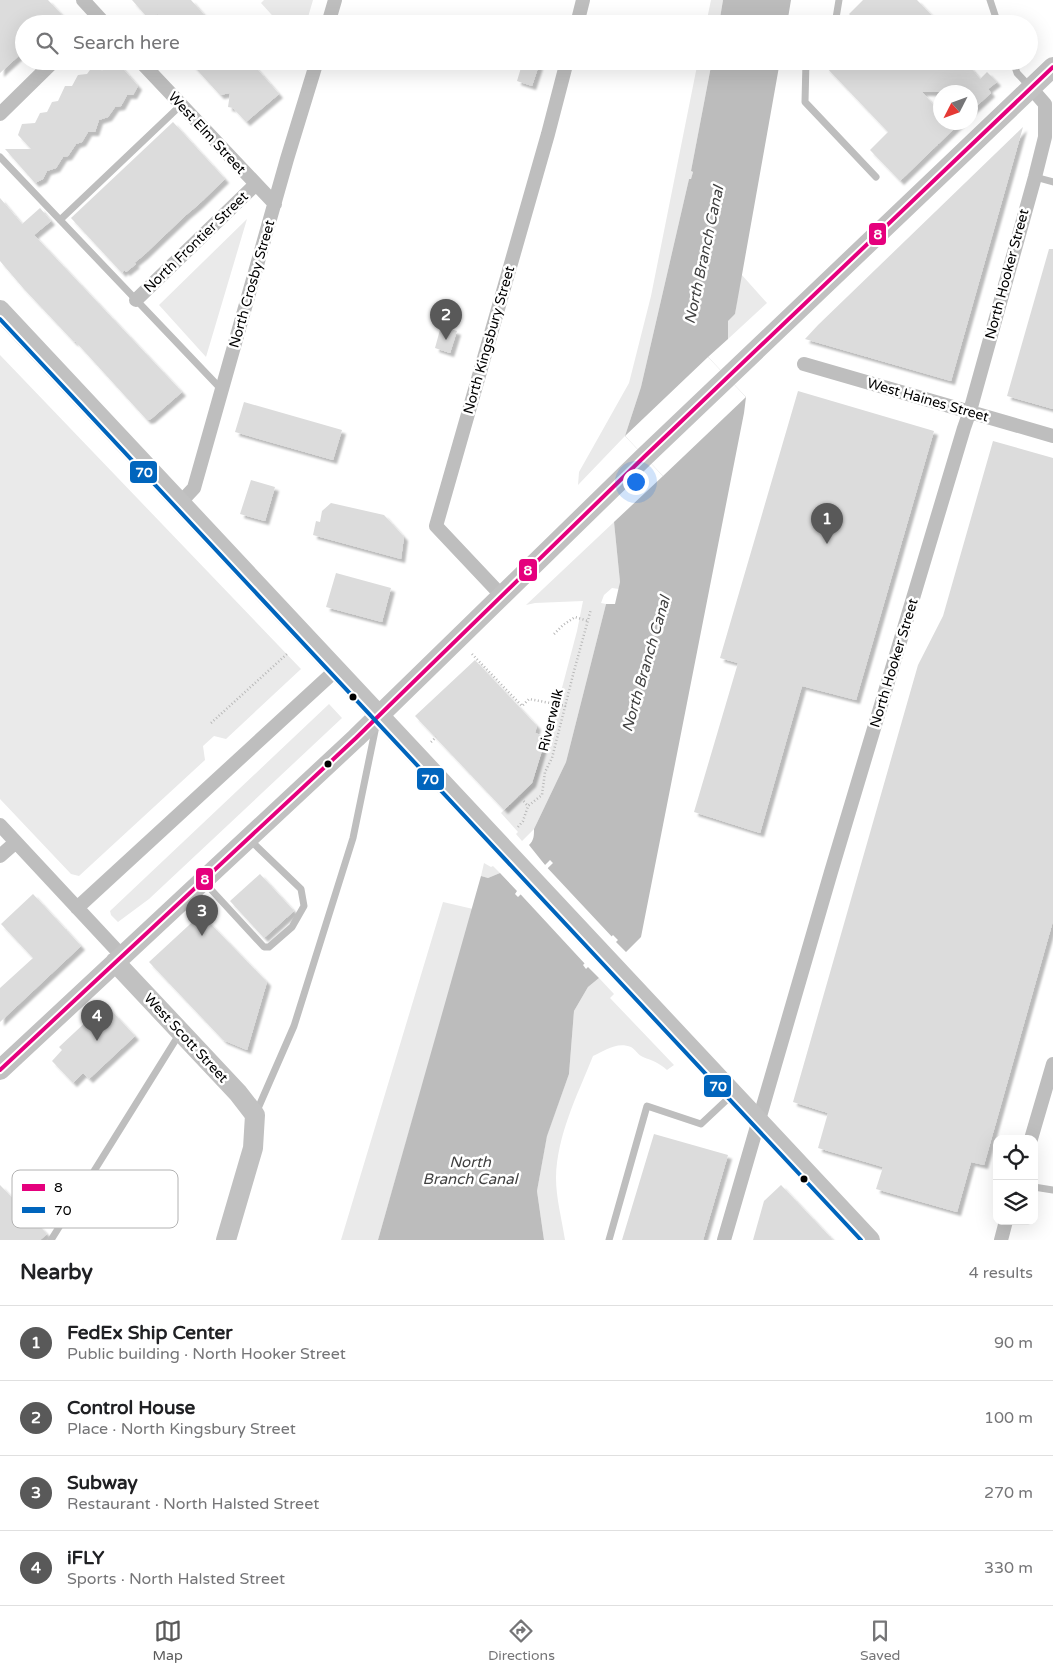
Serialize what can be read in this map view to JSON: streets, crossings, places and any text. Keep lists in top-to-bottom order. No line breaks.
{"streets":{"main road":["West Scott Street"],"street":["West Elm Street","North Frontier Street","North Hooker Street","North Crosby Street","North Kingsbury Street","West Haines Street"],"path":["Riverwalk"]},"crossings":[["West Elm Street","North Frontier Street"],["West Elm Street","North Crosby Street"],["North Hooker Street","West Haines Street"]],"water":["North Branch Canal"],"lines":["transit line 8","transit line 70"],"legend":["8","70"],"north":"bottom left","page":{"search":"Search here","pins":["2","1","3","4"],"heading":["Nearby","4 results"],"list":[{"mark":"1","name":"FedEx Ship Center","note":"Public building · North Hooker Street","value":"90 m"},{"mark":"2","name":"Control House","note":"Place · North Kingsbury Street","value":"100 m"},{"mark":"3","name":"Subway","note":"Restaurant · North Halsted Street","value":"270 m"},{"mark":"4","name":"iFLY","note":"Sports · North Halsted Street","value":"330 m"}],"nav":["Map","Directions","Saved"]}}
